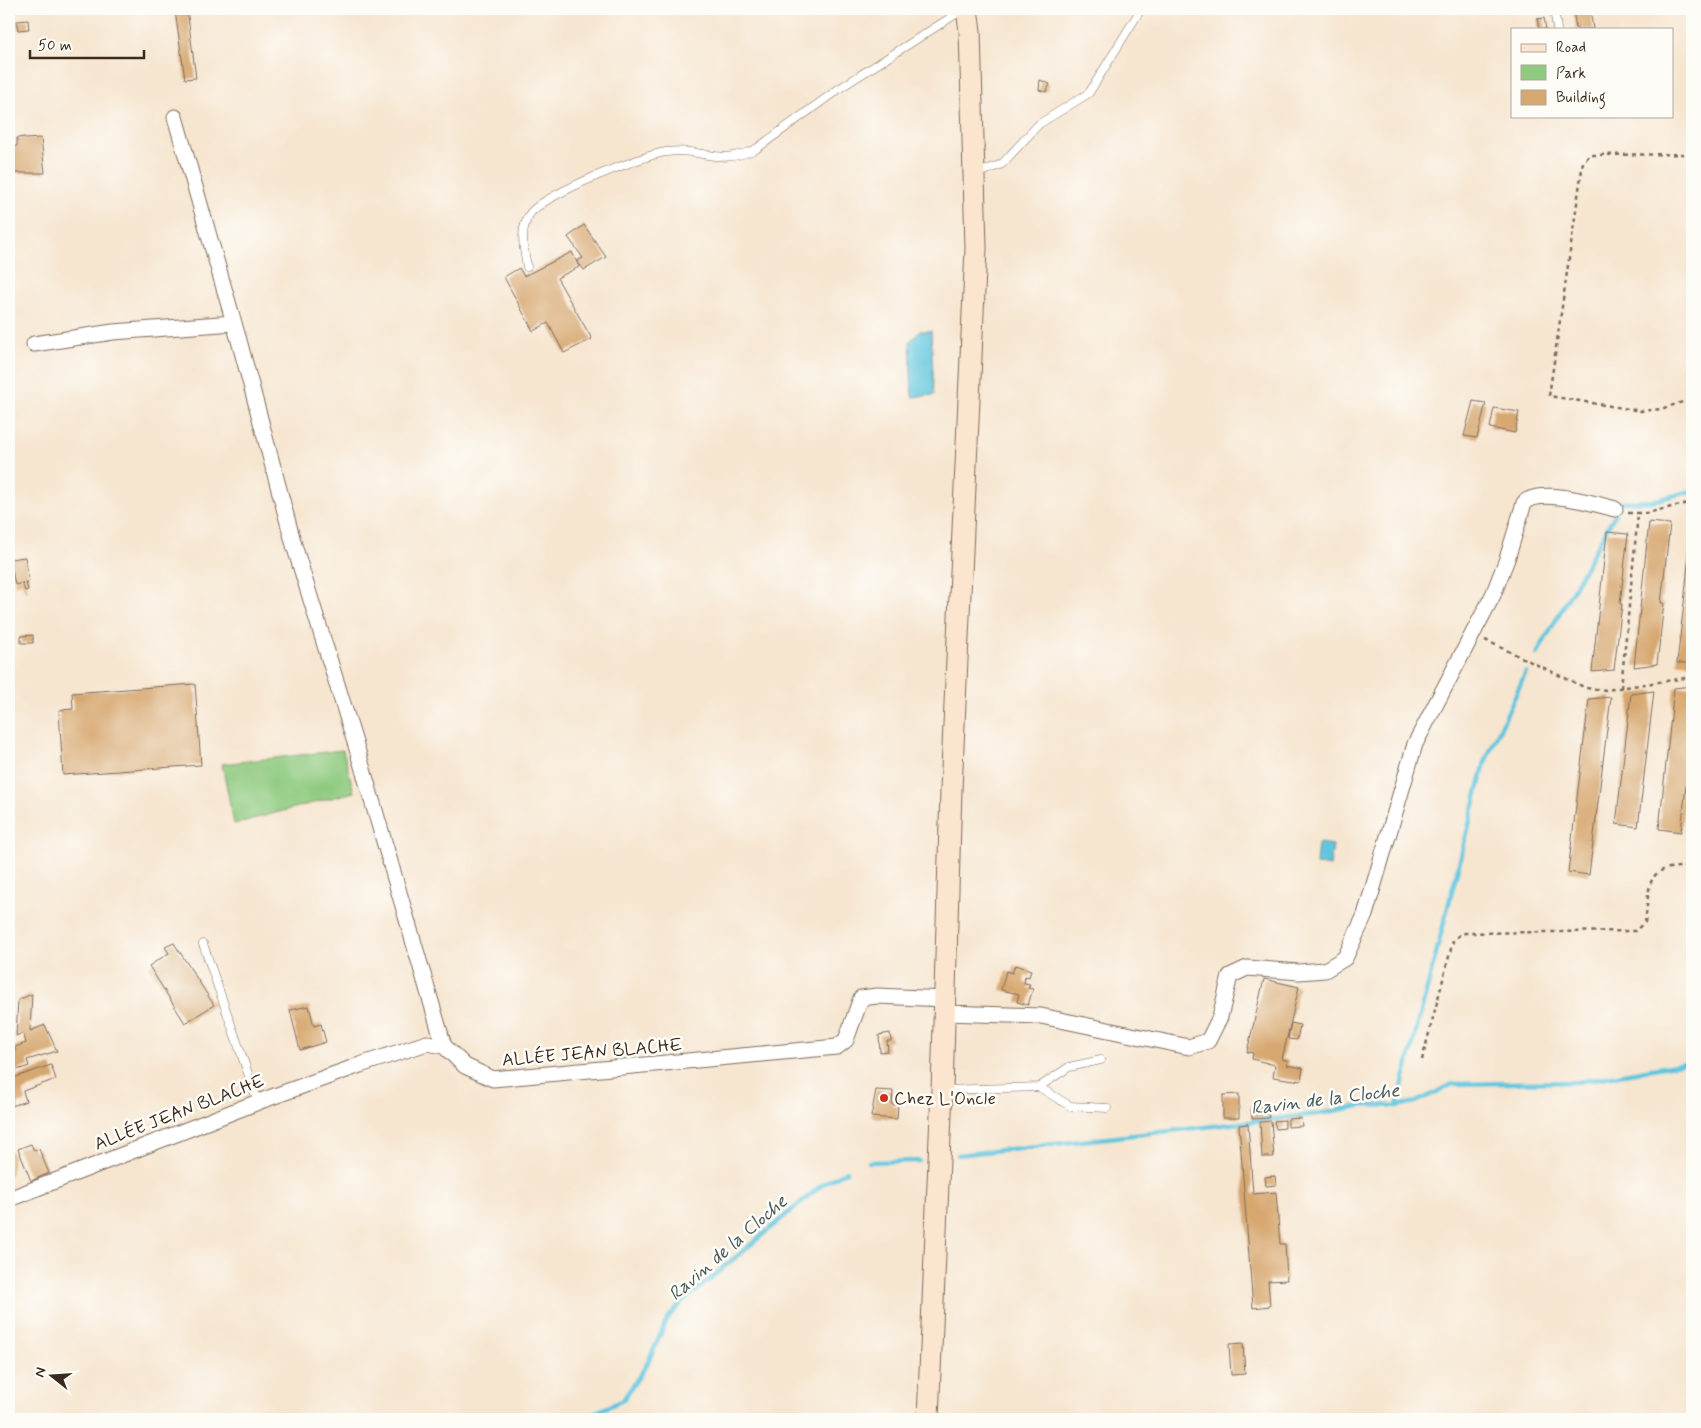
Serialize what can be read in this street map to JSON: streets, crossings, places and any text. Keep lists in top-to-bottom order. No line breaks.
{"streets":{"street":["ALLÉE JEAN BLACHE"]},"water":["Ravin de la Cloche"],"places":["Chez L'Oncle"],"legend":["Road","Park","Building"],"scale_bar":"50 m","north":"left"}
